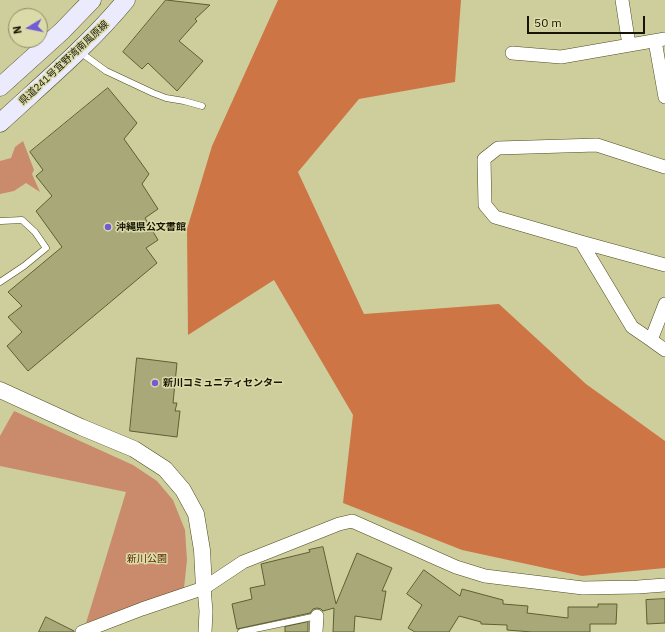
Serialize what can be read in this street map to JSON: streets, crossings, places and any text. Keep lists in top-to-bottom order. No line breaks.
{"streets":{"main road":["県道241号宜野湾南風原線"]},"parks":["新川公園"],"places":["沖縄県公文書館","新川コミュニティセンター"],"scale_bar":"50 m","north":"left"}
